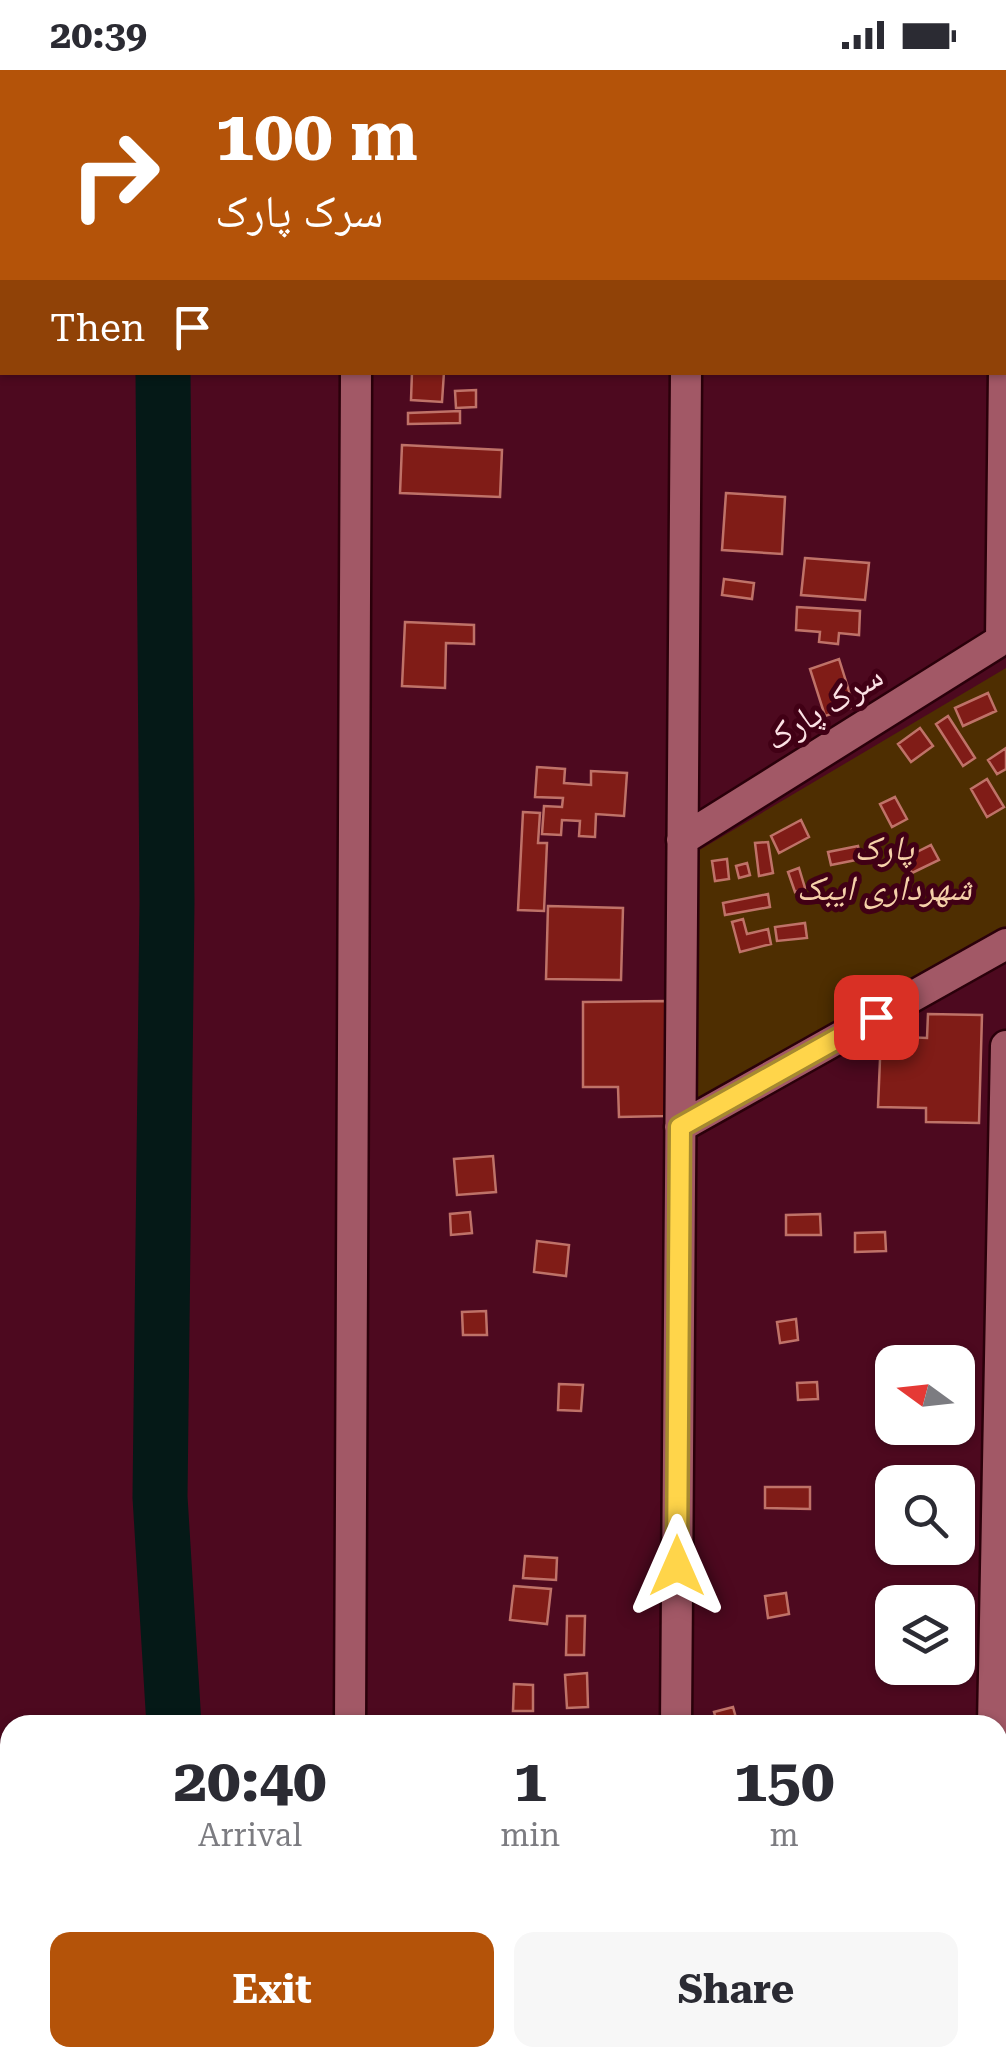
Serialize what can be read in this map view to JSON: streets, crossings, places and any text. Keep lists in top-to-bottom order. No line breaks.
{"streets":{"street":["سرک پارک"]},"parks":["پارک شهرداری ایبک"],"north":"left","page":{"status":"20:39","turn":["100 m","سرک پارک"],"then":"Then","eta":["20:40","Arrival","1","min","150","m"],"buttons":["Exit","Share"]}}
